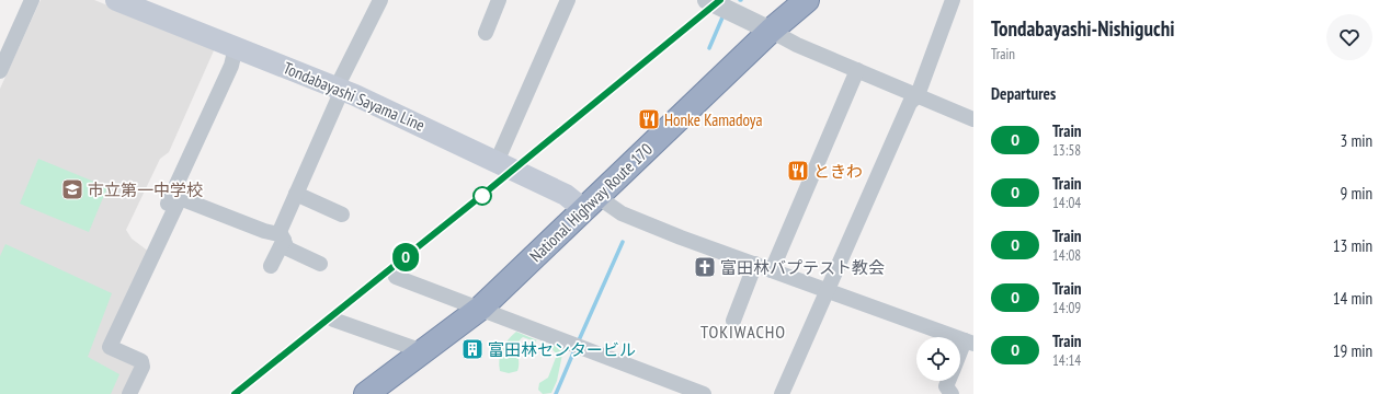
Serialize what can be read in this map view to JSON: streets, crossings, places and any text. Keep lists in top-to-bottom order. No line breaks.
{"streets":{"highway":["National Highway Route 170"],"main road":["Tondabayashi Sayama Line"]},"crossings":[["Tondabayashi Sayama Line","National Highway Route 170"]],"districts":["TOKIWACHO"],"places":{"restaurant":["Honke Kamadoya","ときわ"],"school or university":["市立第一中学校"],"church":["富田林バプテスト教会"],"building":["富田林センタービル"]},"page":{"on_map":"O","heading":[["Tondabayashi-Nishiguchi","Train"],"Departures"],"list":[{"mark":"O","name":"Train","note":"13:58","value":"3 min"},{"mark":"O","name":"Train","note":"14:04","value":"9 min"},{"mark":"O","name":"Train","note":"14:08","value":"13 min"},{"mark":"O","name":"Train","note":"14:09","value":"14 min"},{"mark":"O","name":"Train","note":"14:14","value":"19 min"}]}}
